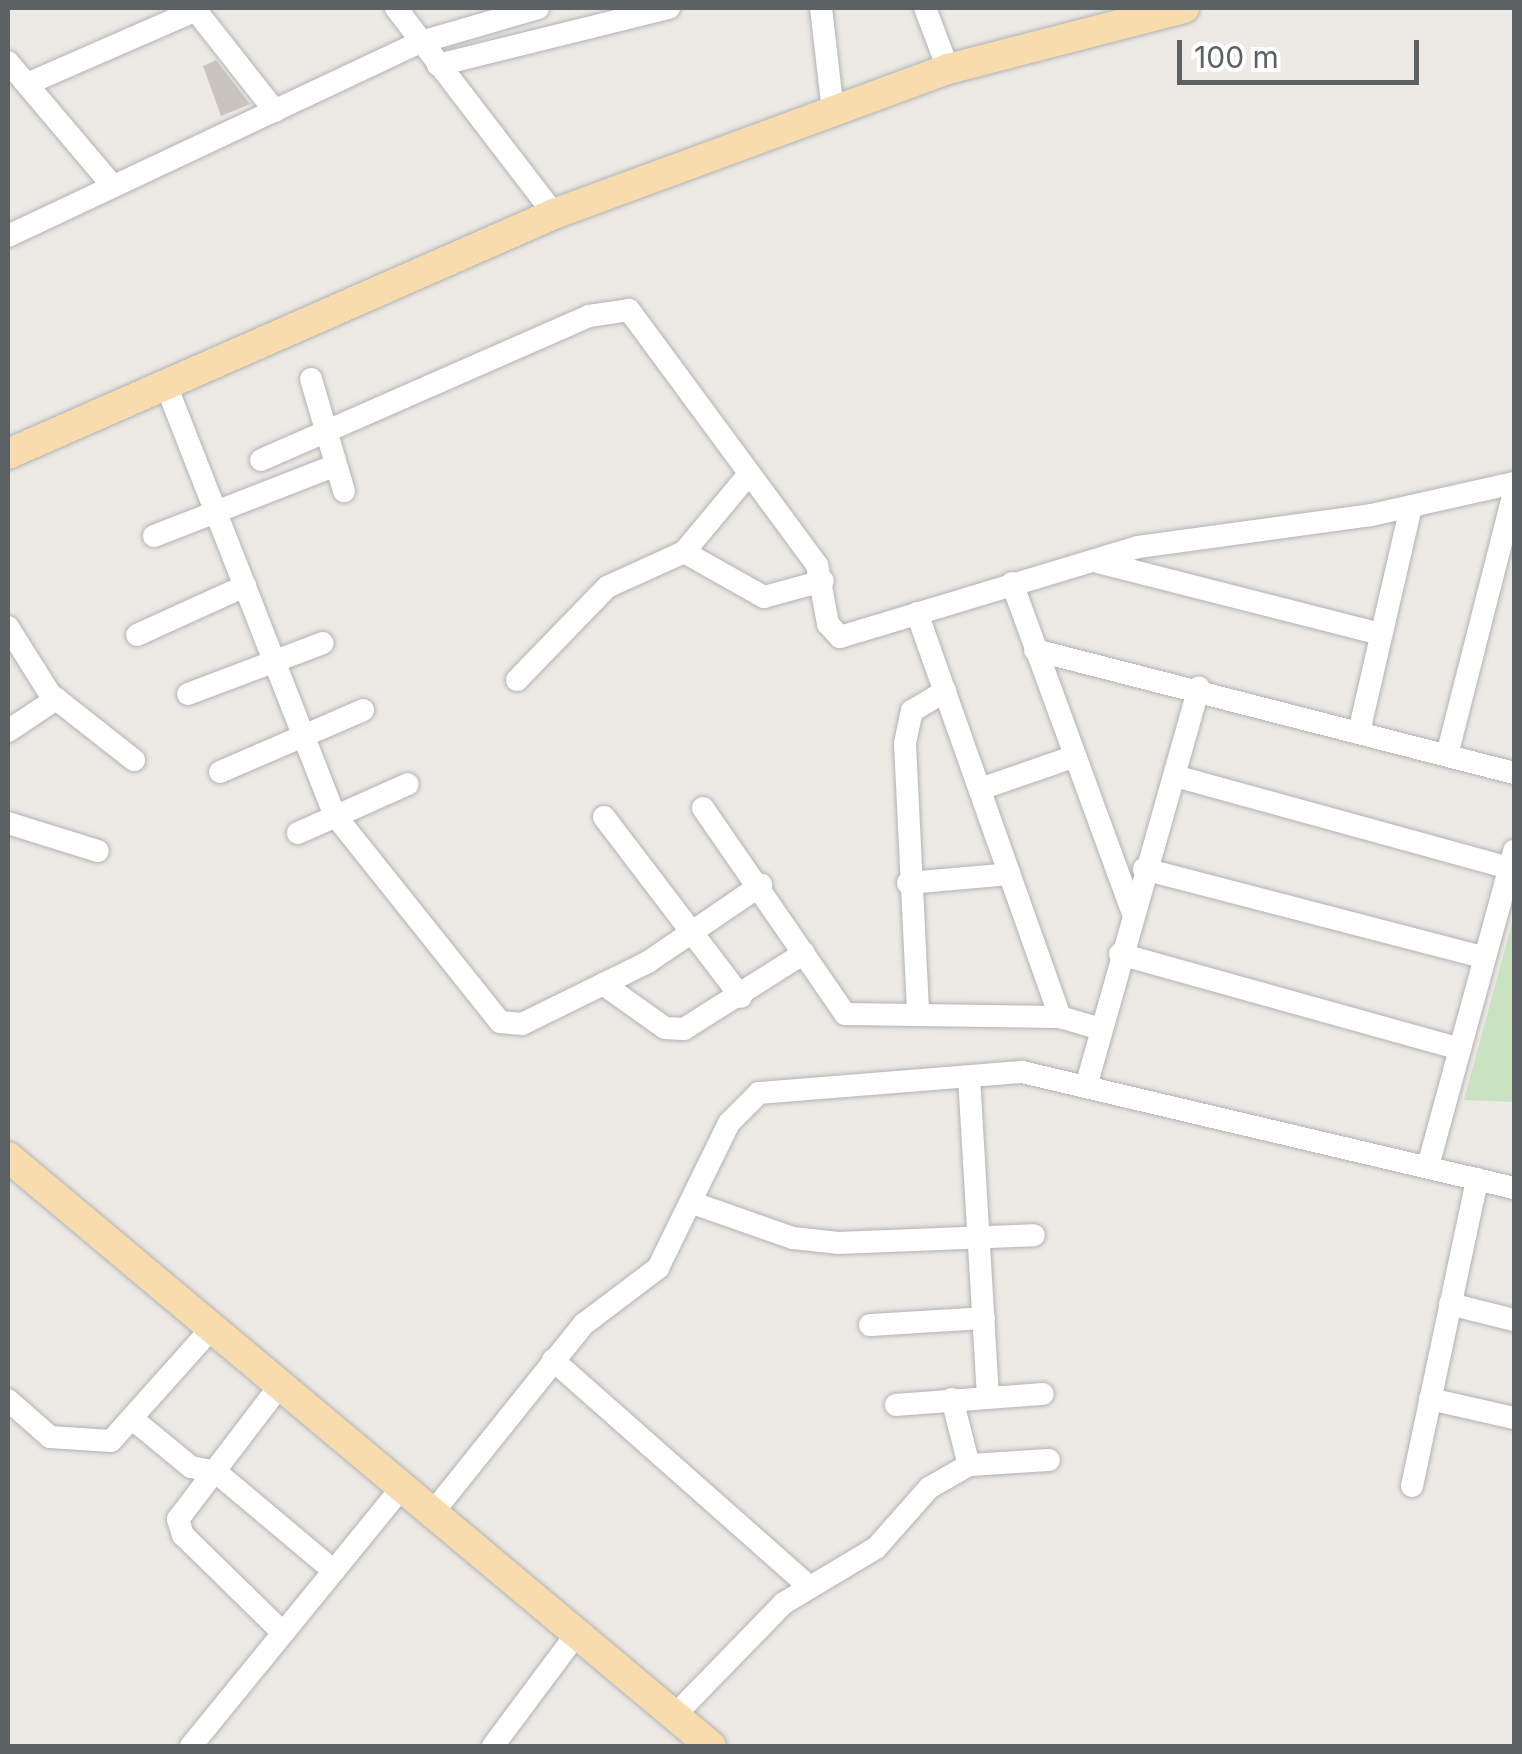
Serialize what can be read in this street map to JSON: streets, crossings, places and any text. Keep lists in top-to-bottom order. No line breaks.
{"scale_bar":"100 m"}
